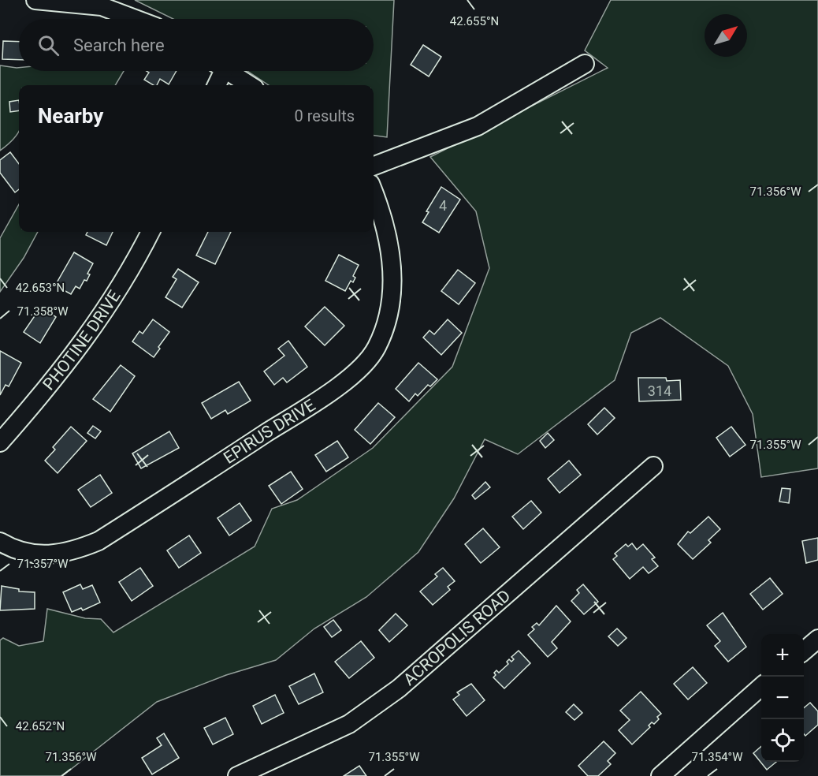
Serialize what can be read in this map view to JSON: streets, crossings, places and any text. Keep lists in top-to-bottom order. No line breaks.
{"streets":{"street":["PHOTINE DRIVE","EPIRUS DRIVE","ACROPOLIS ROAD"]},"house_numbers":["4","314"],"north":"top right","page":{"search":"Search here","heading":["Nearby","0 results"],"map_buttons":["+","−"]},"coordinates":["42.655°N","71.356°W","42.653°N","71.358°W","71.355°W","71.357°W","42.652°N","71.354°W"]}
